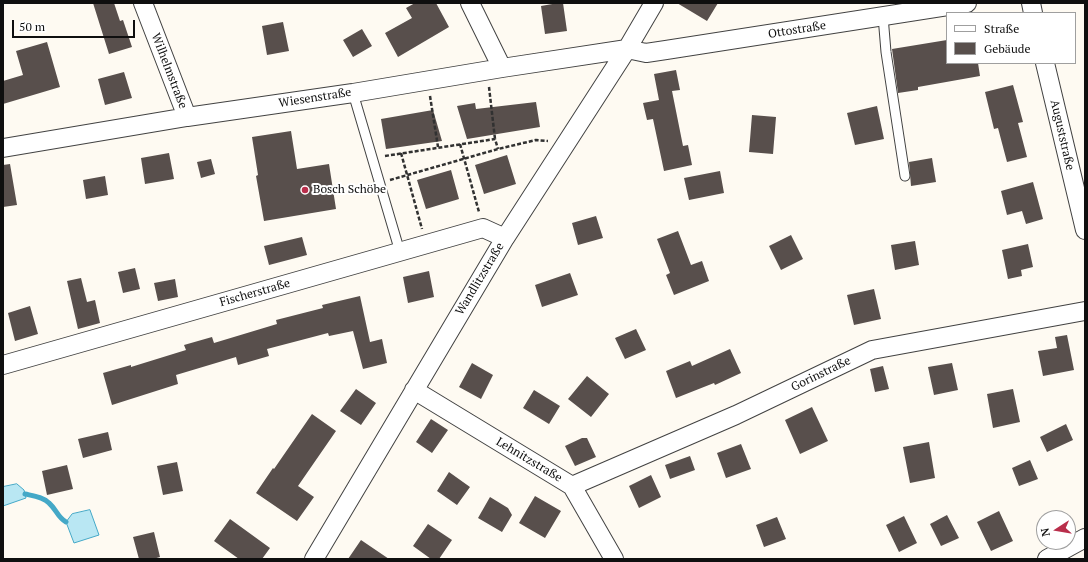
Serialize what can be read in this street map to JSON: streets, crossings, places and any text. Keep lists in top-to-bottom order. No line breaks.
{"streets":{"street":["Ottostraße","Wilhelmstraße","Wiesenstraße","Auguststraße","Wandlitzstraße","Fischerstraße","Gorinstraße","Lehnitzstraße"]},"crossings":[["Ottostraße","Wiesenstraße"],["Ottostraße","Wandlitzstraße"],["Wilhelmstraße","Wiesenstraße"],["Wiesenstraße","Wandlitzstraße"],["Wandlitzstraße","Lehnitzstraße"],["Gorinstraße","Lehnitzstraße"]],"places":["Bosch Schöbe"],"legend":["Straße","Gebäude"],"scale_bar":"50 m","north":"left"}
